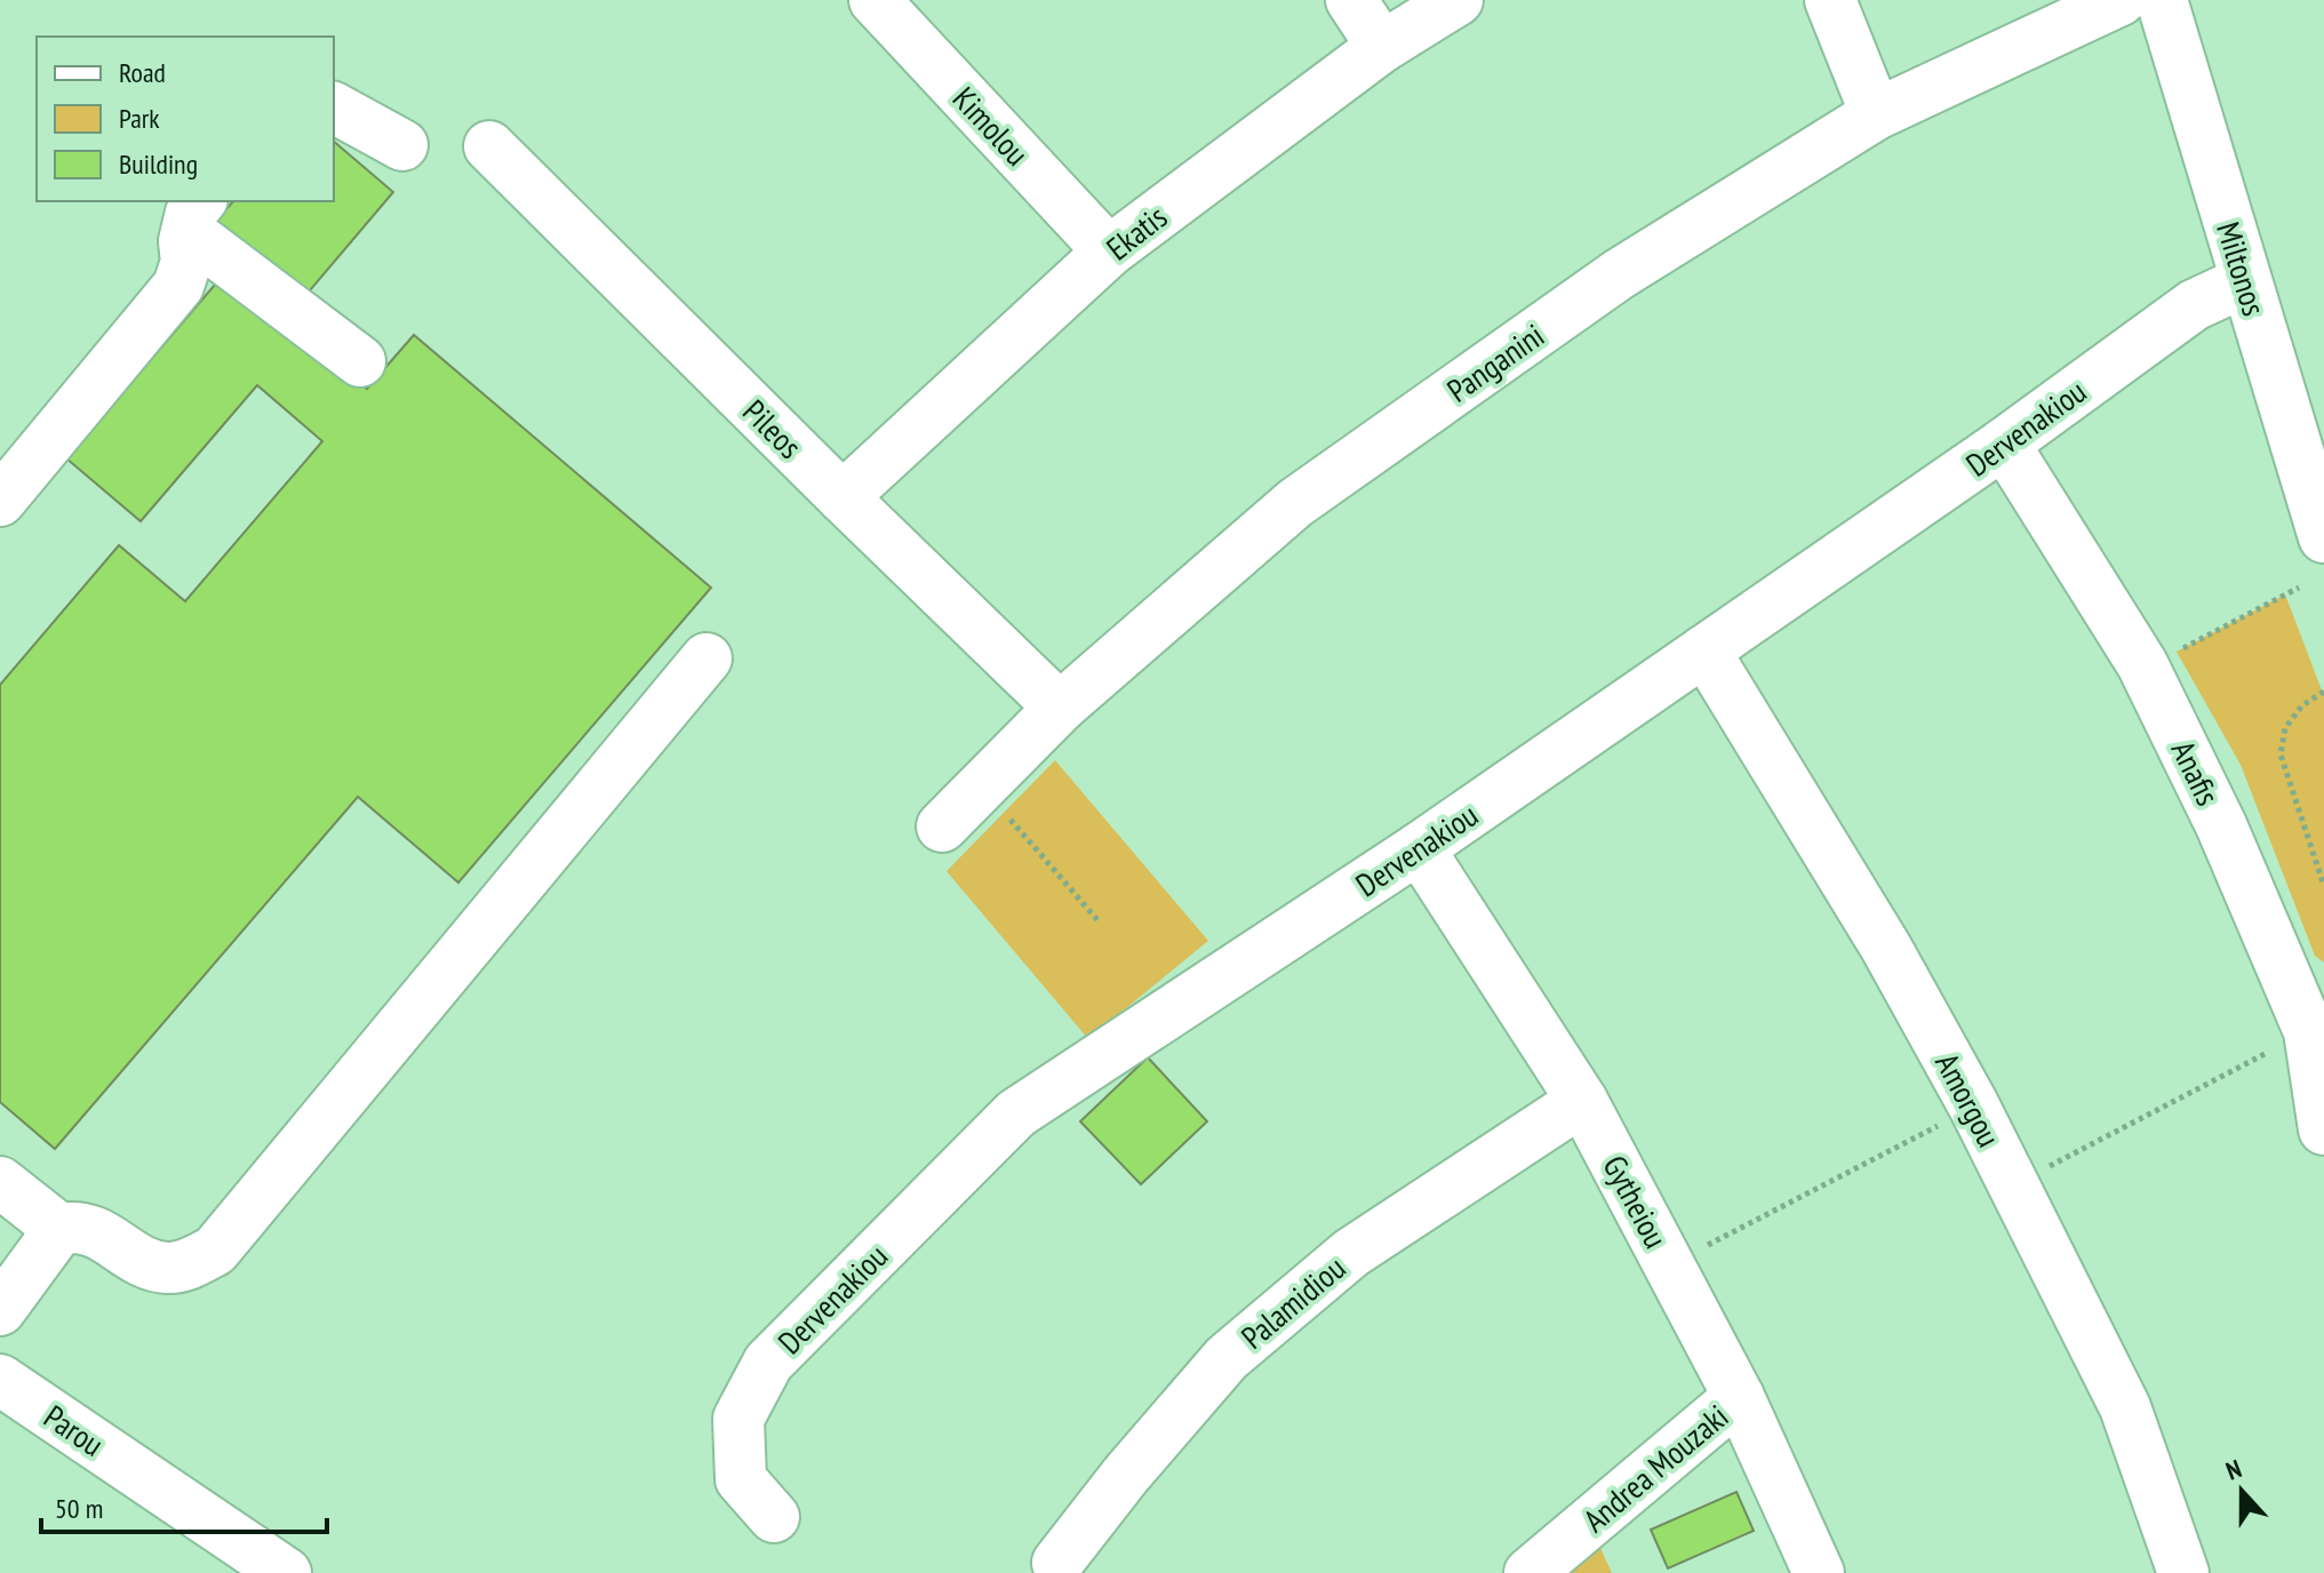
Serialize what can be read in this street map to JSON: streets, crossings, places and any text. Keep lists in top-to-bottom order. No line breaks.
{"streets":{"street":["Kimolou","Ekatis","Miltonos","Panganini","Dervenakiou","Pileos","Anafis","Amorgou","Gytheiou","Palamidiou","Parou","Andrea Mouzaki"]},"crossings":[["Kimolou","Ekatis"],["Ekatis","Pileos"],["Miltonos","Dervenakiou"],["Panganini","Pileos"],["Dervenakiou","Anafis"],["Dervenakiou","Amorgou"],["Dervenakiou","Gytheiou"],["Gytheiou","Palamidiou"],["Gytheiou","Andrea Mouzaki"]],"legend":["Road","Park","Building"],"scale_bar":"50 m","north":"top"}
